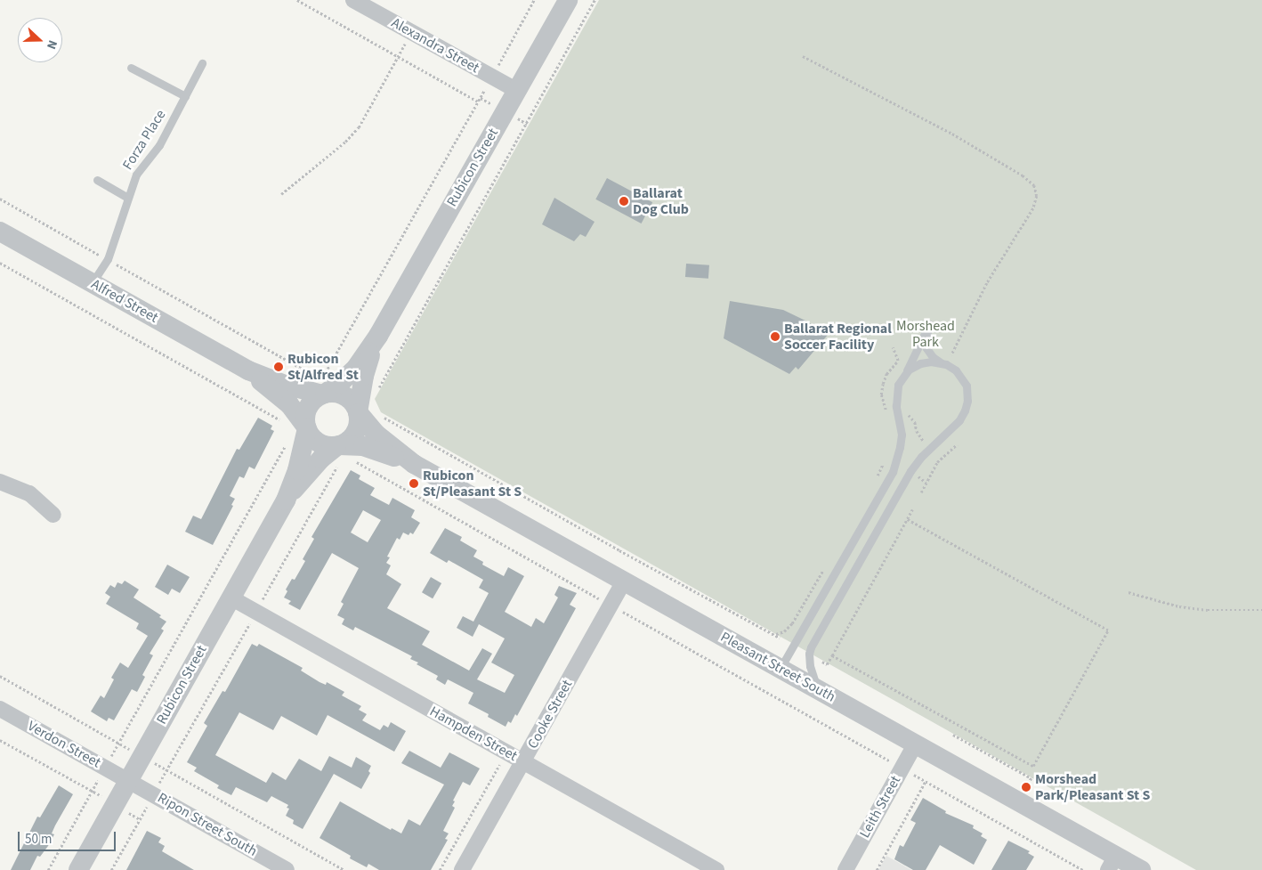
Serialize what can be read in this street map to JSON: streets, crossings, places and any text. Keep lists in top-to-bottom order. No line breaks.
{"streets":{"street":["Alexandra Street","Rubicon Street","Alfred Street","Pleasant Street South","Cooke Street","Hampden Street","Verdon Street","Leith Street","Ripon Street South"],"lane":["Forza Place"]},"crossings":[["Alexandra Street","Rubicon Street"],["Forza Place","Alfred Street"],["Rubicon Street","Alfred Street"],["Rubicon Street","Pleasant Street South"],["Rubicon Street","Hampden Street"],["Rubicon Street","Verdon Street"],["Rubicon Street","Ripon Street South"],["Alfred Street","Pleasant Street South"],["Pleasant Street South","Cooke Street"],["Pleasant Street South","Leith Street"],["Cooke Street","Hampden Street"],["Verdon Street","Ripon Street South"]],"parks":["Morshead Park"],"places":["Ballarat Dog Club","Ballarat Regional Soccer Facility","Rubicon St/Alfred St","Rubicon St/Pleasant St S","Morshead Park/Pleasant St S"],"scale_bar":"50 m","north":"right"}
